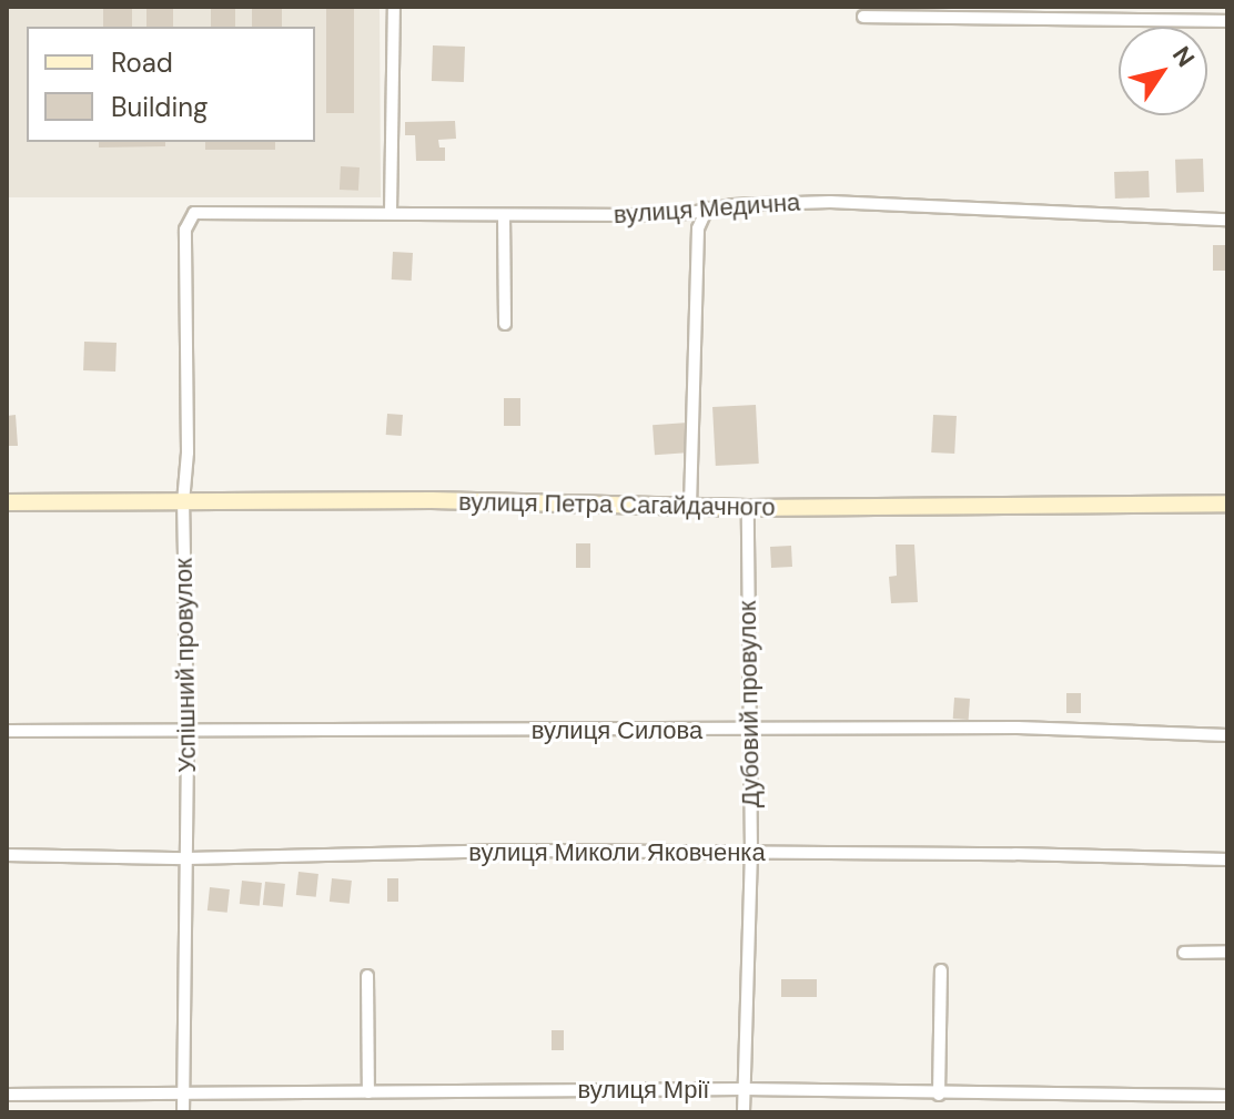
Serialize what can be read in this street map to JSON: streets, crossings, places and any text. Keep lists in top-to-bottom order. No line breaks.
{"streets":{"street":["вулиця Медична","вулиця Петра Сагайдачного","Успішний провулок","Дубовий провулок","вулиця Силова","вулиця Миколи Яковченка","вулиця Мрії"]},"crossings":[["вулиця Медична","Успішний провулок"],["вулиця Петра Сагайдачного","Успішний провулок"],["вулиця Петра Сагайдачного","Дубовий провулок"],["Успішний провулок","вулиця Силова"],["Успішний провулок","вулиця Миколи Яковченка"],["Успішний провулок","вулиця Мрії"],["Дубовий провулок","вулиця Силова"],["Дубовий провулок","вулиця Миколи Яковченка"],["Дубовий провулок","вулиця Мрії"]],"legend":["Road","Building"],"north":"top right"}
